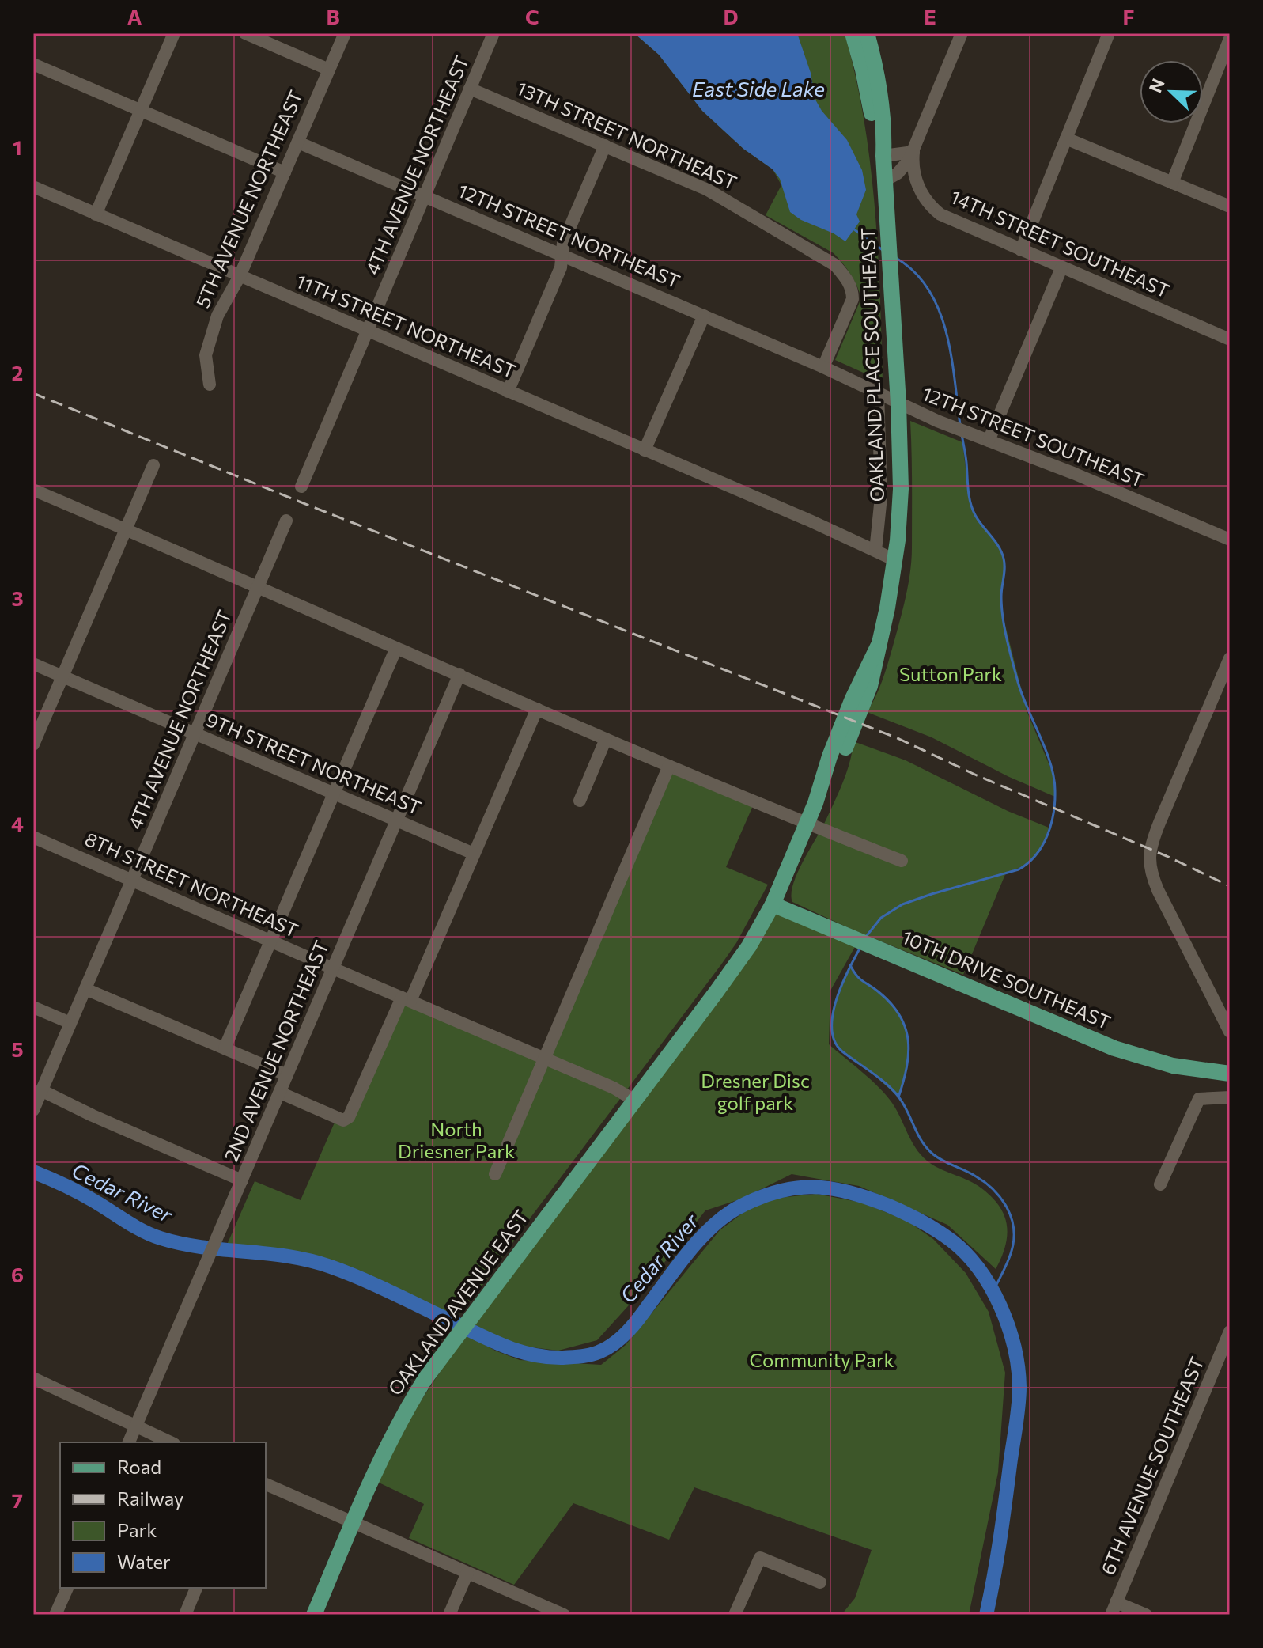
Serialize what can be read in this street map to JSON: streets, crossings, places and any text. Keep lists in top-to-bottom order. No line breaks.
{"streets":{"main road":["OAKLAND PLACE SOUTHEAST","10TH DRIVE SOUTHEAST","OAKLAND AVENUE EAST"],"street":["13TH STREET NORTHEAST","4TH AVENUE NORTHEAST","5TH AVENUE NORTHEAST","12TH STREET NORTHEAST","14TH STREET SOUTHEAST","11TH STREET NORTHEAST","12TH STREET SOUTHEAST","9TH STREET NORTHEAST","8TH STREET NORTHEAST","2ND AVENUE NORTHEAST","6TH AVENUE SOUTHEAST"]},"crossings":[["13TH STREET NORTHEAST","4TH AVENUE NORTHEAST"],["13TH STREET NORTHEAST","12TH STREET NORTHEAST"],["13TH STREET NORTHEAST","12TH STREET SOUTHEAST"],["4TH AVENUE NORTHEAST","12TH STREET NORTHEAST"],["4TH AVENUE NORTHEAST","11TH STREET NORTHEAST"],["4TH AVENUE NORTHEAST","9TH STREET NORTHEAST"],["4TH AVENUE NORTHEAST","8TH STREET NORTHEAST"],["5TH AVENUE NORTHEAST","12TH STREET NORTHEAST"],["5TH AVENUE NORTHEAST","11TH STREET NORTHEAST"],["12TH STREET NORTHEAST","12TH STREET SOUTHEAST"],["11TH STREET NORTHEAST","OAKLAND PLACE SOUTHEAST"],["OAKLAND PLACE SOUTHEAST","12TH STREET SOUTHEAST"],["OAKLAND PLACE SOUTHEAST","8TH STREET NORTHEAST"],["OAKLAND PLACE SOUTHEAST","10TH DRIVE SOUTHEAST"],["OAKLAND PLACE SOUTHEAST","OAKLAND AVENUE EAST"],["9TH STREET NORTHEAST","2ND AVENUE NORTHEAST"],["8TH STREET NORTHEAST","2ND AVENUE NORTHEAST"],["8TH STREET NORTHEAST","OAKLAND AVENUE EAST"]],"water":["East Side Lake","Cedar River"],"parks":["Sutton Park","Dresner Disc golf park","North Driesner Park","Community Park"],"legend":["Road","Railway","Park","Water"],"north":"top left","grid":{"columns":["A","B","C","D","E","F"],"rows":["1","2","3","4","5","6","7"]}}
